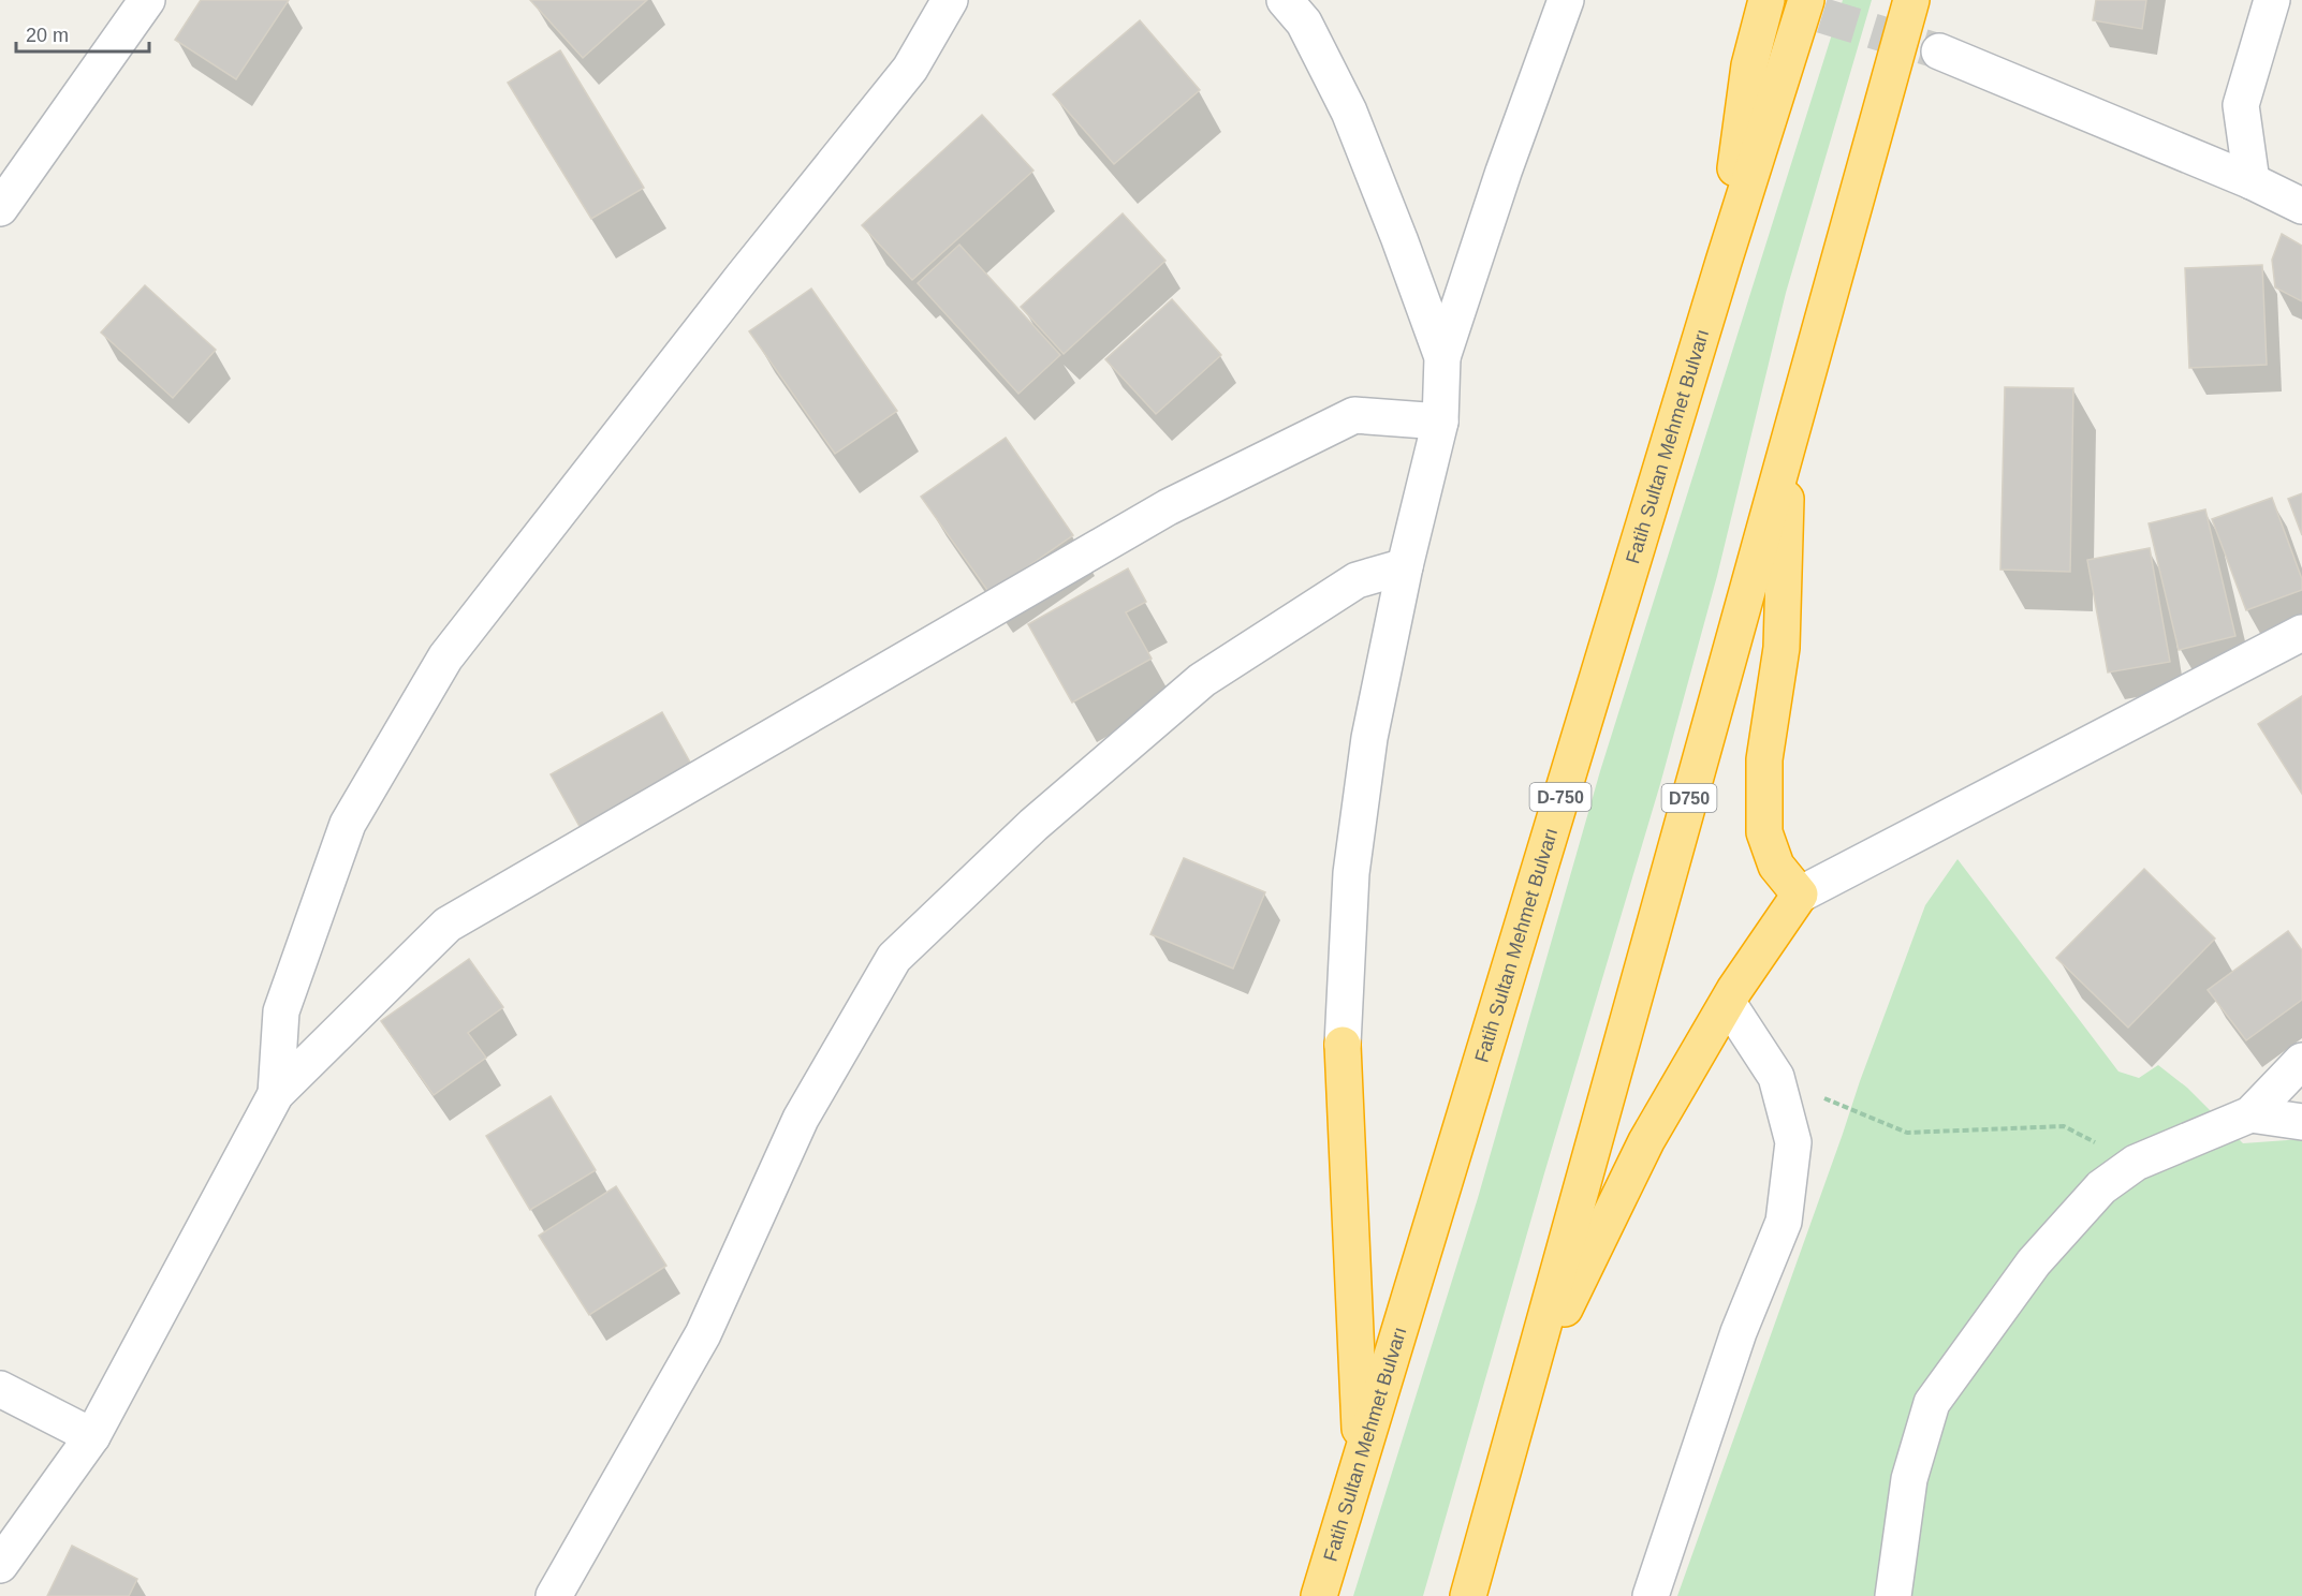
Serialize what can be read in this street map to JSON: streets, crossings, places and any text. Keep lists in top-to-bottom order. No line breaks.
{"streets":{"highway":["Fatih Sultan Mehmet Bulvarı","D-750","D750"]},"scale_bar":"20 m"}
